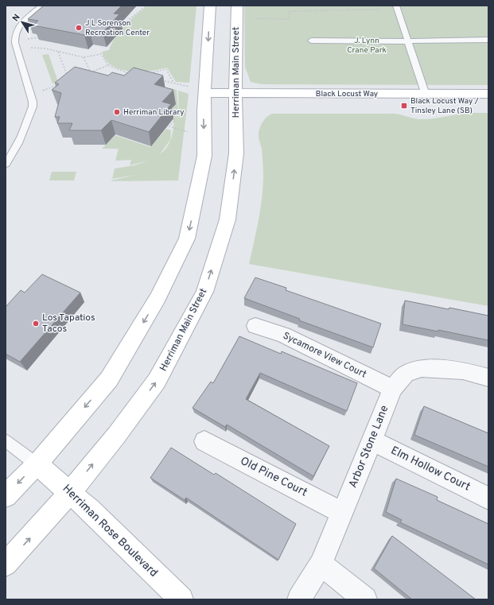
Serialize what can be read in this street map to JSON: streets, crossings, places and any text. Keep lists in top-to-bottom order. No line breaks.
{"streets":{"main road":["Herriman Main Street","Black Locust Way","Herriman Rose Boulevard"],"street":["Sycamore View Court","Arbor Stone Lane","Elm Hollow Court","Old Pine Court"]},"crossings":[["Herriman Main Street","Black Locust Way"],["Herriman Main Street","Herriman Rose Boulevard"],["Sycamore View Court","Arbor Stone Lane"],["Arbor Stone Lane","Elm Hollow Court"],["Arbor Stone Lane","Old Pine Court"]],"parks":["J. Lynn Crane Park"],"places":{"other":["J L Sorenson Recreation Center","Herriman Library","Los Tapatios Tacos"],"transit":["Black Locust Way / Tinsley Lane (SB)"]},"north":"top left"}
